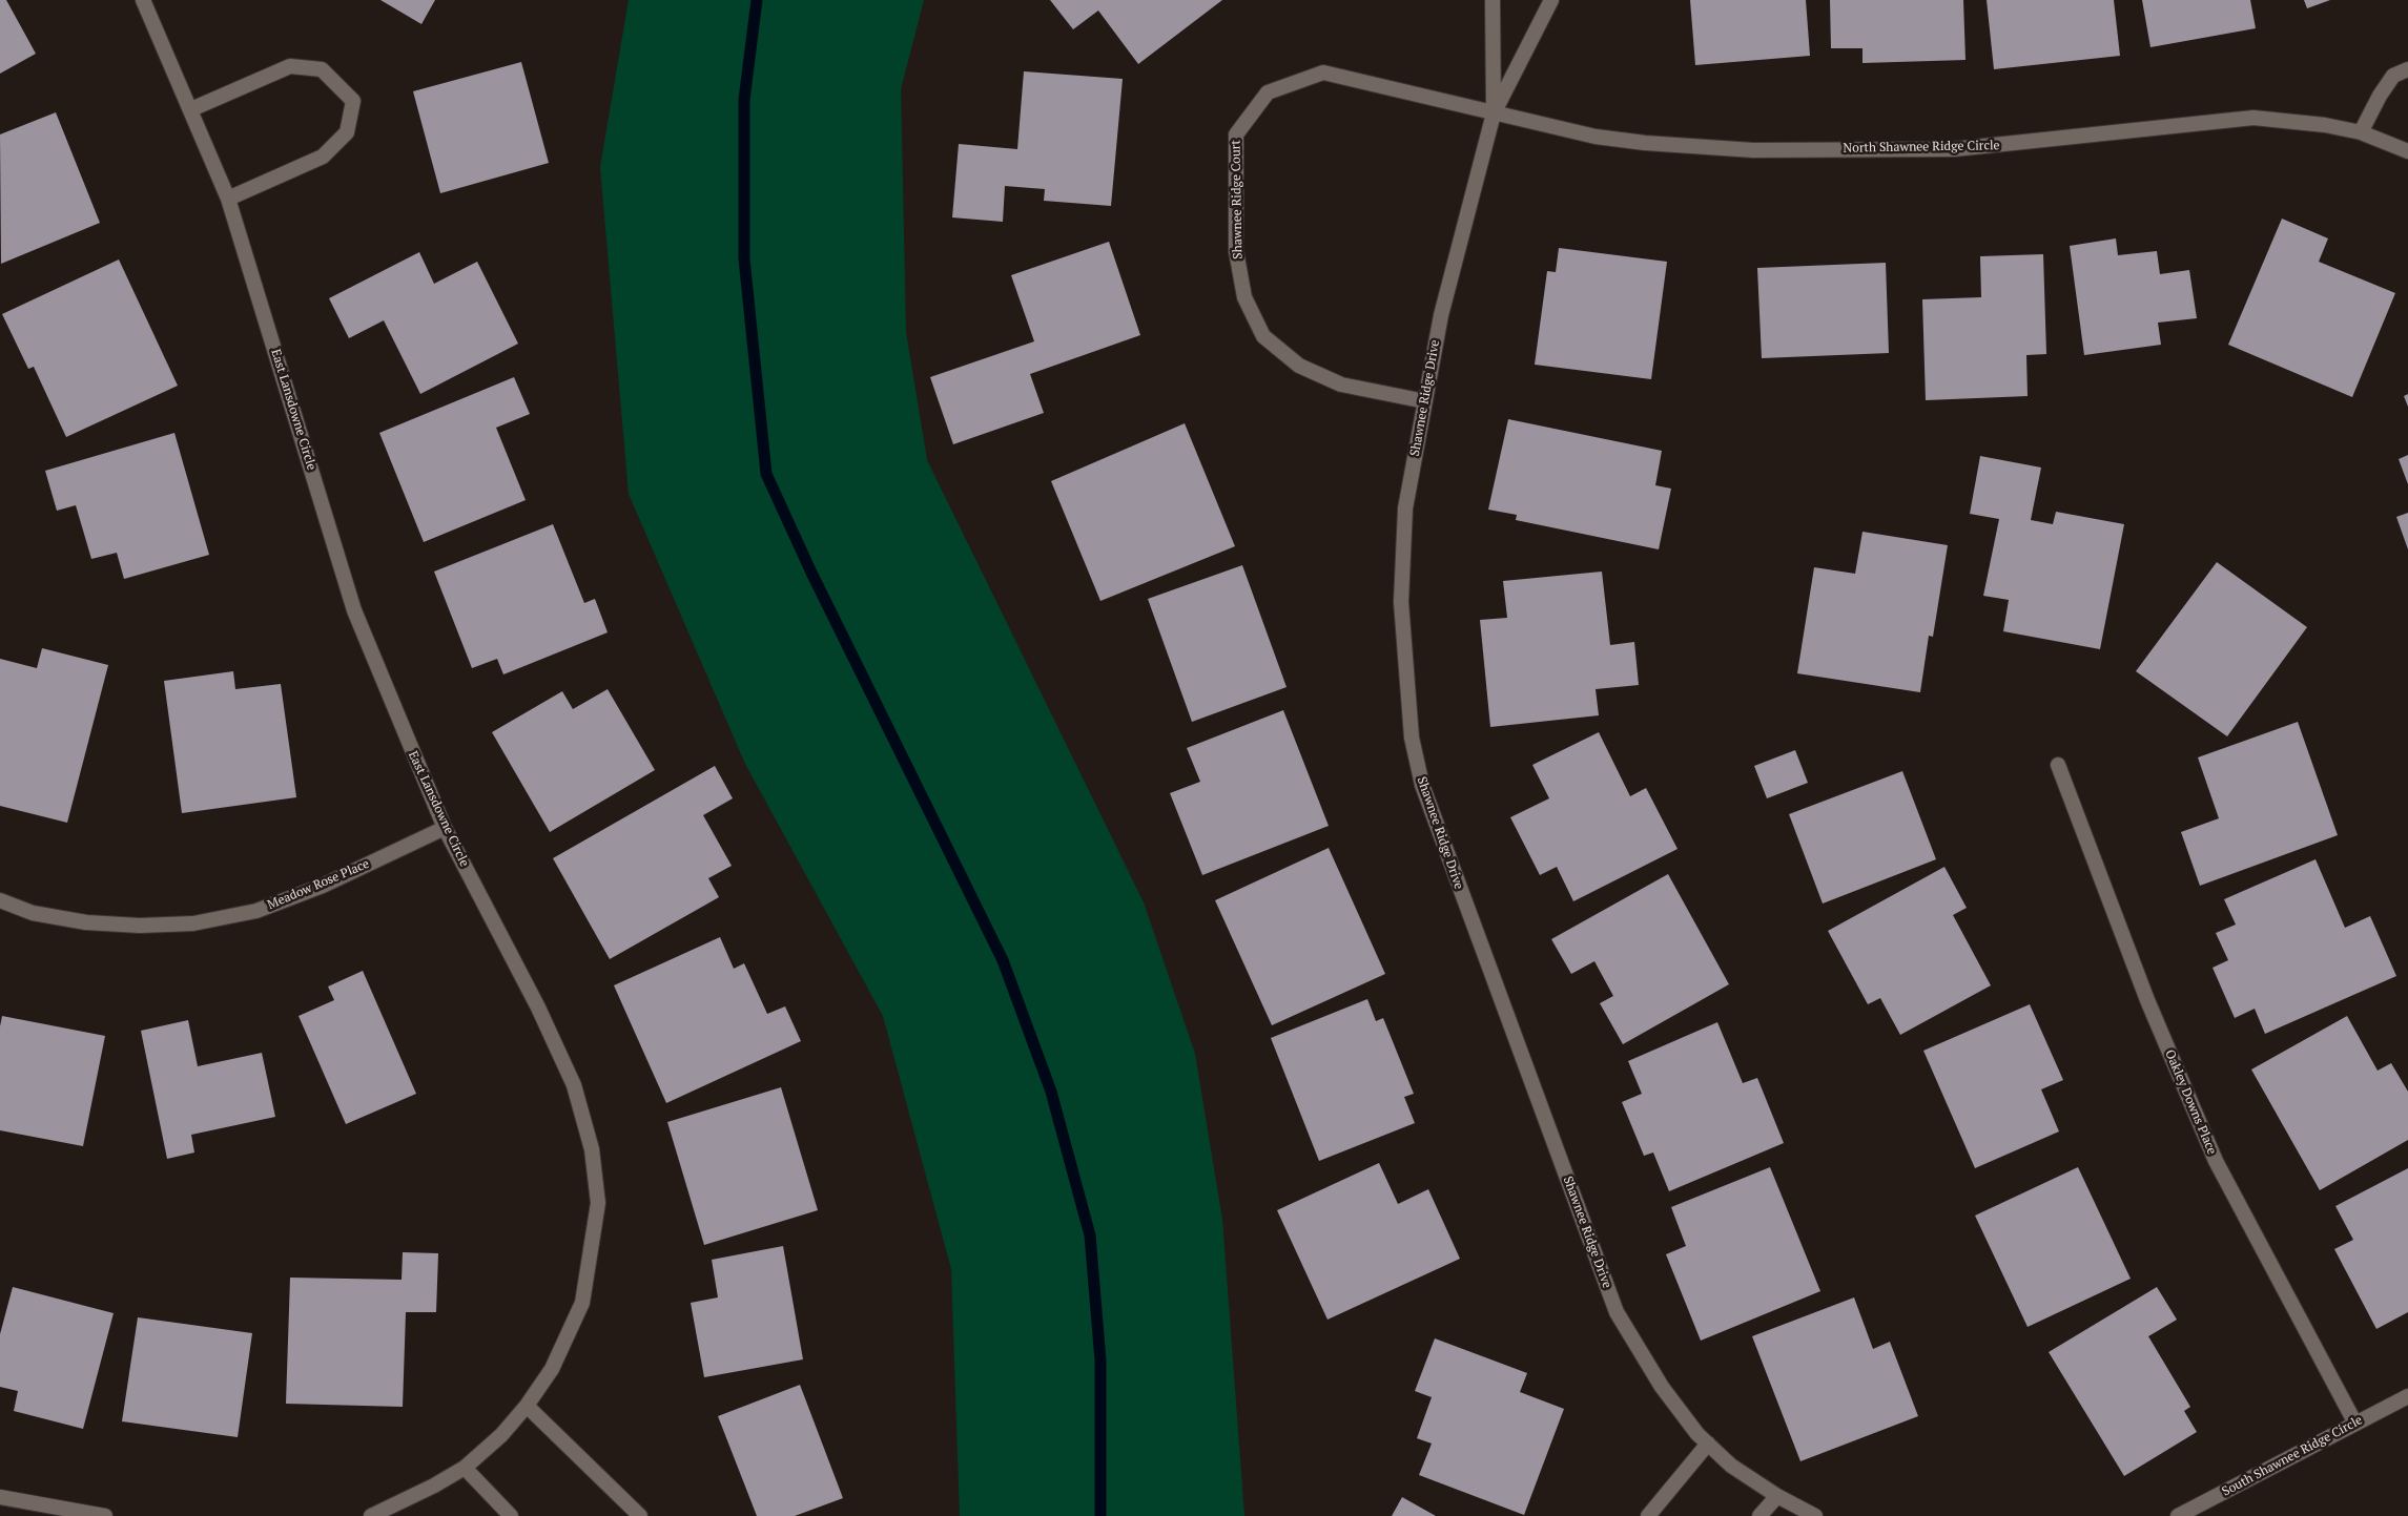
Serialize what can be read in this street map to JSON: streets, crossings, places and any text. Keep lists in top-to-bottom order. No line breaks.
{"streets":{"street":["North Shawnee Ridge Circle","Shawnee Ridge Court","Shawnee Ridge Drive","East Lansdowne Circle","Meadow Rose Place","Oakley Downs Place","South Shawnee Ridge Circle"]},"crossings":[["North Shawnee Ridge Circle","Shawnee Ridge Court"],["North Shawnee Ridge Circle","Shawnee Ridge Drive"],["Shawnee Ridge Court","Shawnee Ridge Drive"],["East Lansdowne Circle","Meadow Rose Place"],["Oakley Downs Place","South Shawnee Ridge Circle"]]}
